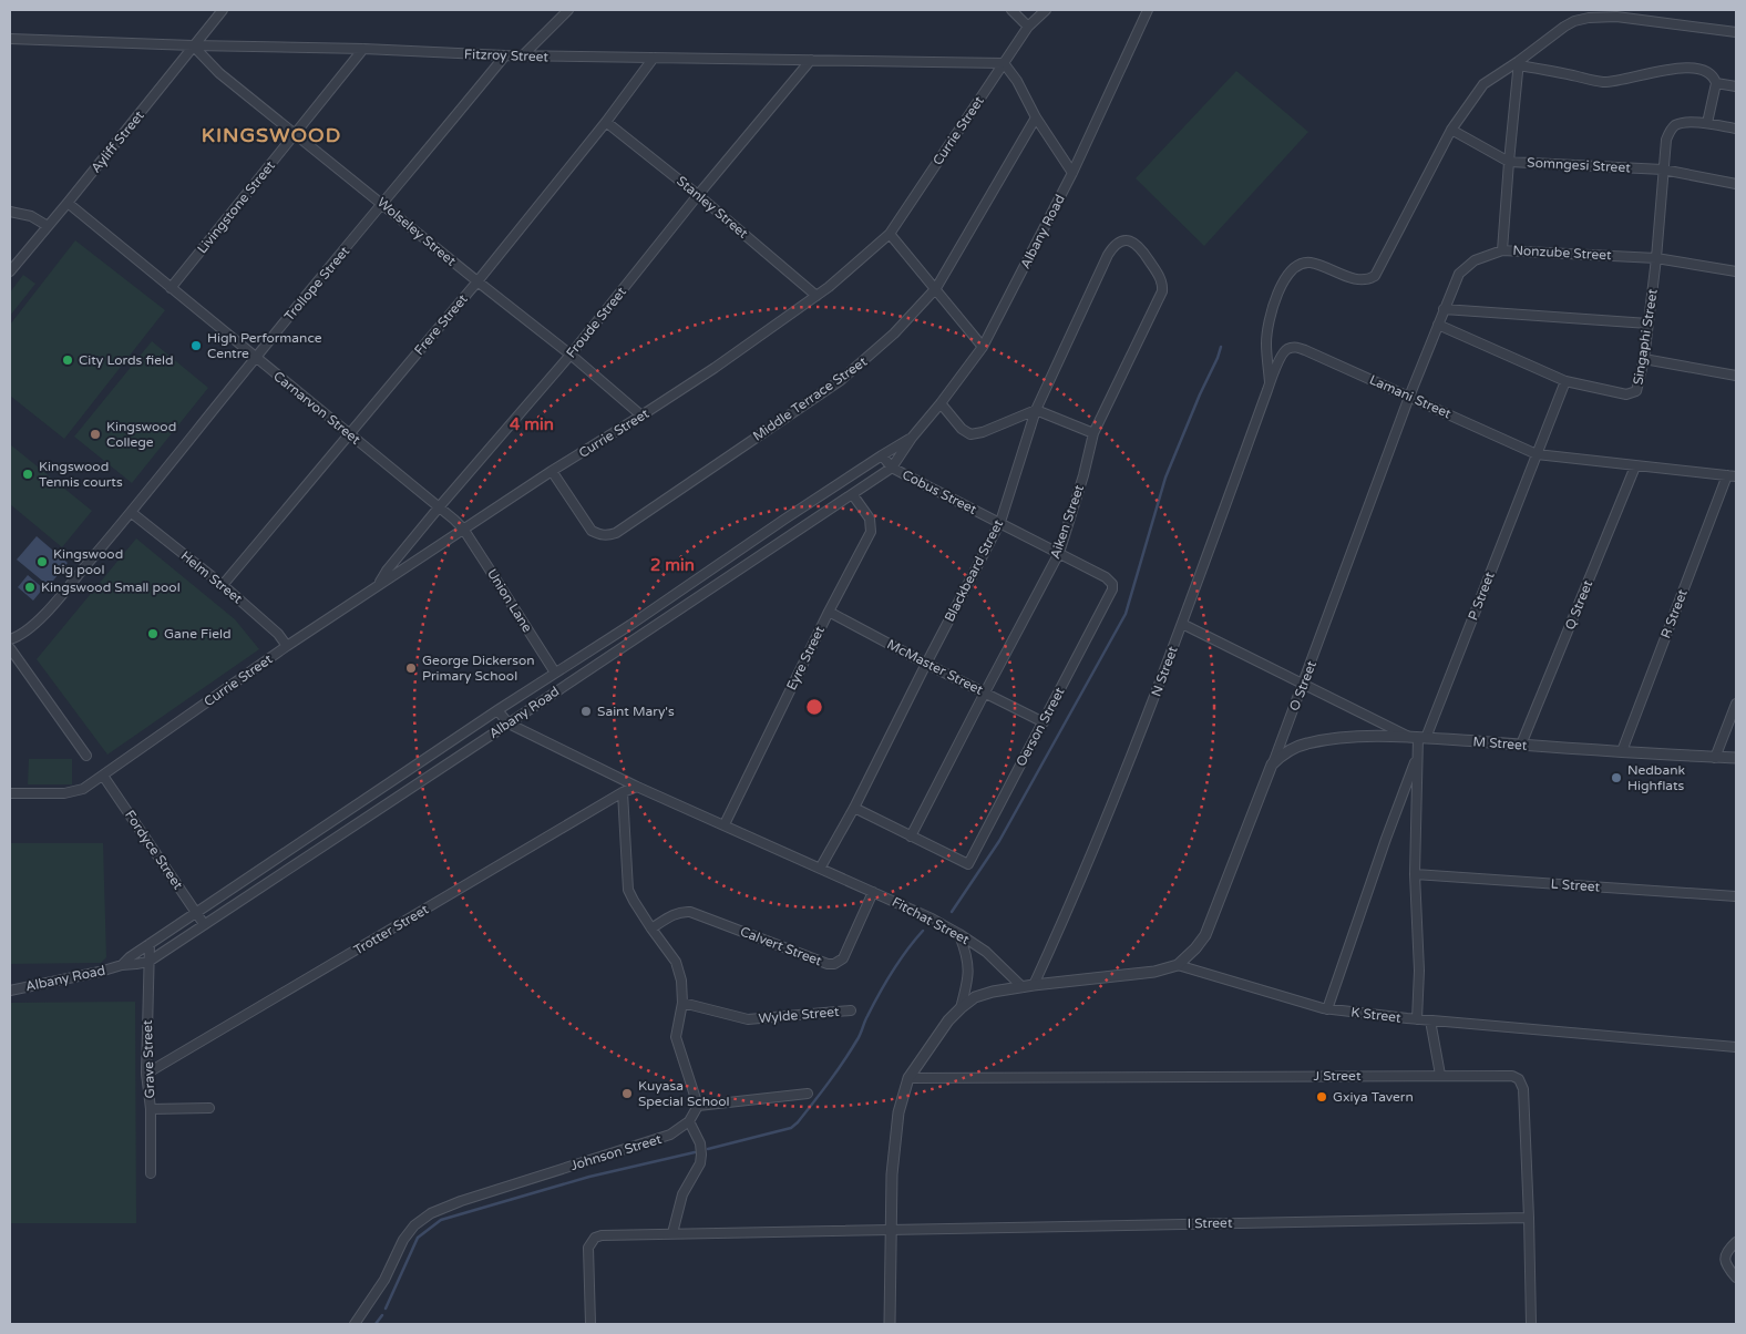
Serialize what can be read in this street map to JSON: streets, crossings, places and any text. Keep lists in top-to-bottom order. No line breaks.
{"streets":{"street":["Fitzroy Street","Currie Street","Ayliff Street","Somngesi Street","Livingstone Street","Stanley Street","Wolseley Street","Albany Road","Nonzube Street","Trollope Street","Froude Street","Frere Street","Singaphi Street","Lamani Street","Middle Terrace Street","Carnarvon Street","Cobus Street","Aiken Street","Blackbeard Street","Helm Street","P Street","Union Lane","Q Street","R Street","Eyre Street","McMaster Street","N Street","O Street","Oerson Street","M Street","Fordyce Street","L Street","Fitchat Street","Trotter Street","Calvert Street","Wylde Street","K Street","Grave Street","J Street","Johnson Street","I Street"]},"crossings":[["Fitzroy Street","Currie Street"],["Fitzroy Street","Ayliff Street"],["Fitzroy Street","Livingstone Street"],["Fitzroy Street","Wolseley Street"],["Fitzroy Street","Trollope Street"],["Fitzroy Street","Froude Street"],["Fitzroy Street","Frere Street"],["Currie Street","Stanley Street"],["Currie Street","Wolseley Street"],["Currie Street","Froude Street"],["Currie Street","Middle Terrace Street"],["Currie Street","Carnarvon Street"],["Currie Street","Helm Street"],["Currie Street","Union Lane"],["Currie Street","Fordyce Street"],["Ayliff Street","Wolseley Street"],["Ayliff Street","Carnarvon Street"],["Somngesi Street","Nonzube Street"],["Somngesi Street","Singaphi Street"],["Livingstone Street","Wolseley Street"],["Livingstone Street","Carnarvon Street"],["Stanley Street","Froude Street"],["Stanley Street","Frere Street"],["Wolseley Street","Trollope Street"],["Wolseley Street","Froude Street"],["Wolseley Street","Frere Street"],["Albany Road","Cobus Street"],["Albany Road","Union Lane"],["Albany Road","Eyre Street"],["Albany Road","Fordyce Street"],["Albany Road","Fitchat Street"],["Albany Road","Grave Street"],["Nonzube Street","Singaphi Street"],["Nonzube Street","Lamani Street"],["Nonzube Street","O Street"],["Trollope Street","Carnarvon Street"],["Trollope Street","Helm Street"],["Froude Street","Carnarvon Street"],["Frere Street","Carnarvon Street"],["Frere Street","Helm Street"],["Singaphi Street","P Street"],["Lamani Street","P Street"],["Lamani Street","Q Street"],["Lamani Street","R Street"],["Lamani Street","N Street"],["Lamani Street","O Street"],["Carnarvon Street","Union Lane"],["Cobus Street","Aiken Street"],["Cobus Street","Blackbeard Street"],["Cobus Street","Oerson Street"],["Aiken Street","Blackbeard Street"],["Aiken Street","McMaster Street"],["Aiken Street","Oerson Street"],["Blackbeard Street","McMaster Street"],["Blackbeard Street","Fitchat Street"],["P Street","M Street"],["P Street","L Street"],["P Street","K Street"],["Q Street","M Street"],["R Street","M Street"],["Eyre Street","McMaster Street"],["Eyre Street","Fitchat Street"],["McMaster Street","Oerson Street"],["O Street","M Street"],["O Street","K Street"],["Fitchat Street","Trotter Street"],["Fitchat Street","Calvert Street"],["Trotter Street","Grave Street"],["J Street","I Street"]],"districts":["KINGSWOOD"],"places":["High Performance Centre","City Lords field","Kingswood College","Kingswood Tennis courts","Kingswood big pool","Kingswood Small pool","Gane Field","George Dickerson Primary School","Saint Mary's","Nedbank Highflats","Kuyasa Special School","Gxiya Tavern"],"rings":["4 min","2 min"]}
